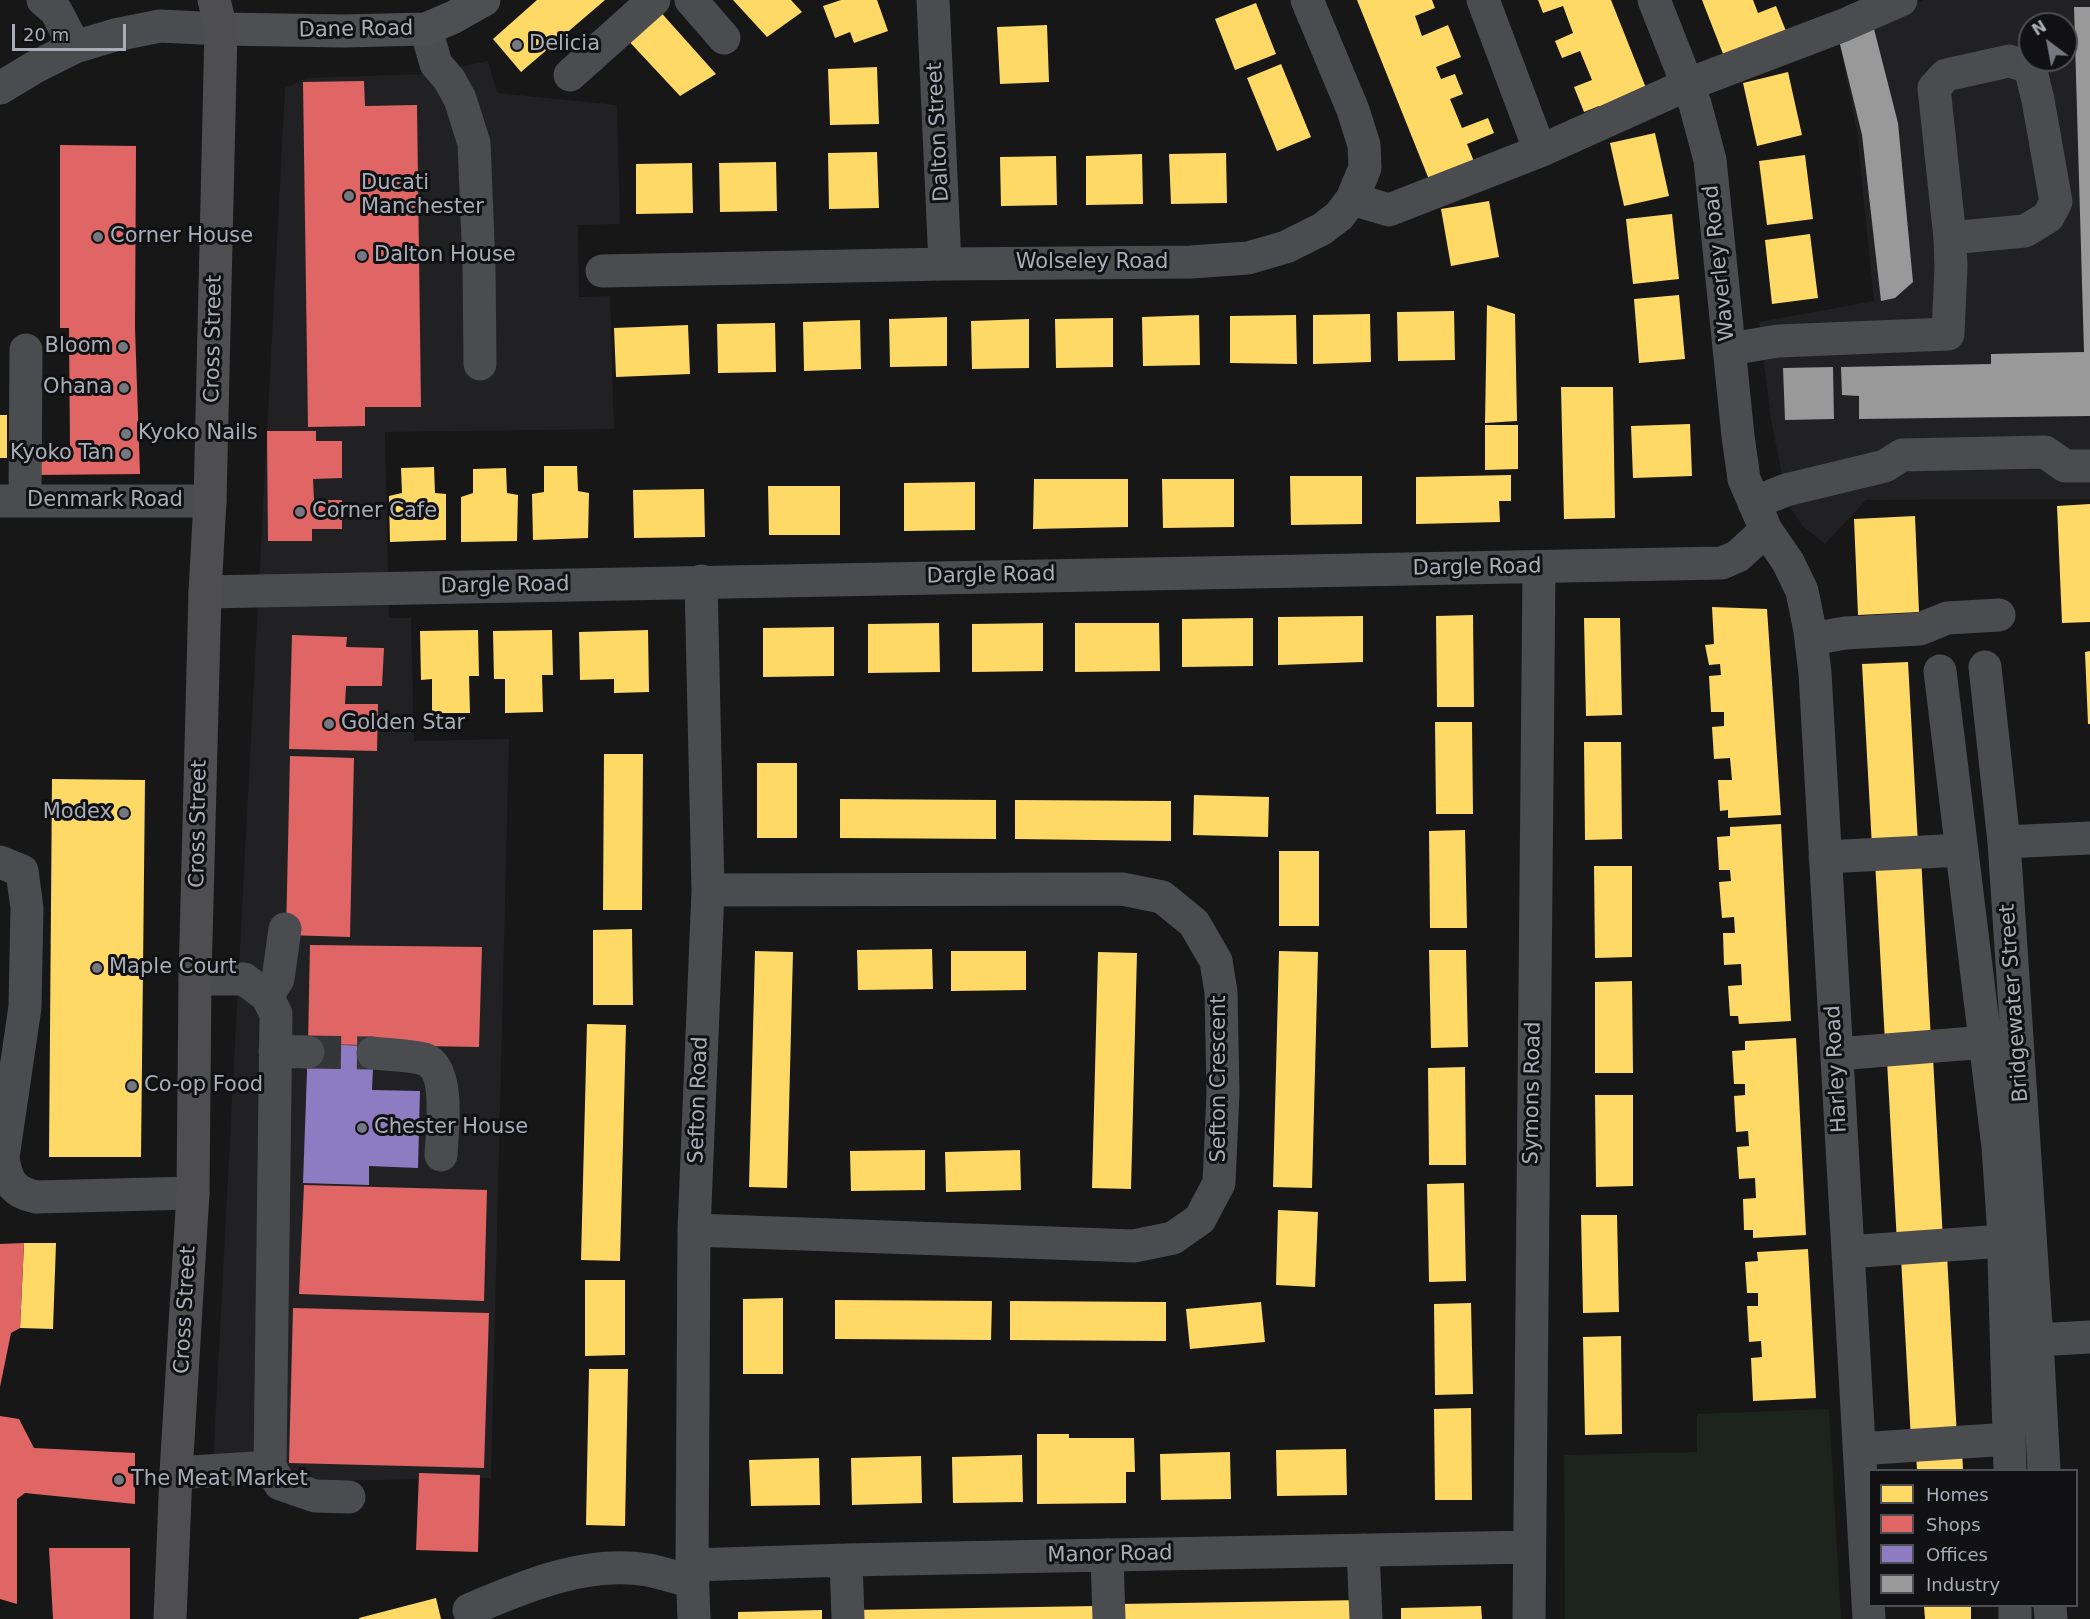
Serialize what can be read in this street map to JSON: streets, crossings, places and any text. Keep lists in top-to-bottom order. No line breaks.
{"streets":{"highway":["Cross Street"],"main road":["Dane Road"],"street":["Dalton Street","Wolseley Road","Waverley Road","Denmark Road","Dargle Road","Bridgewater Street","Harley Road","Sefton Crescent","Symons Road","Sefton Road","Manor Road"]},"crossings":[["Dane Road","Cross Street"],["Dalton Street","Wolseley Road"],["Waverley Road","Dargle Road"],["Waverley Road","Harley Road"],["Cross Street","Denmark Road"],["Cross Street","Dargle Road"],["Dargle Road","Harley Road"],["Dargle Road","Symons Road"],["Dargle Road","Sefton Road"],["Sefton Crescent","Sefton Road"],["Symons Road","Manor Road"],["Sefton Road","Manor Road"]],"places":["Delicia","Ducati Manchester","Corner House","Dalton House","Bloom","Ohana","Kyoko Nails","Kyoko Tan","Corner Cafe","Golden Star","Modex","Maple Court","Co-op Food","Chester House","The Meat Market"],"legend":["Homes","Shops","Offices","Industry"],"scale_bar":"20 m","north":"top left"}
